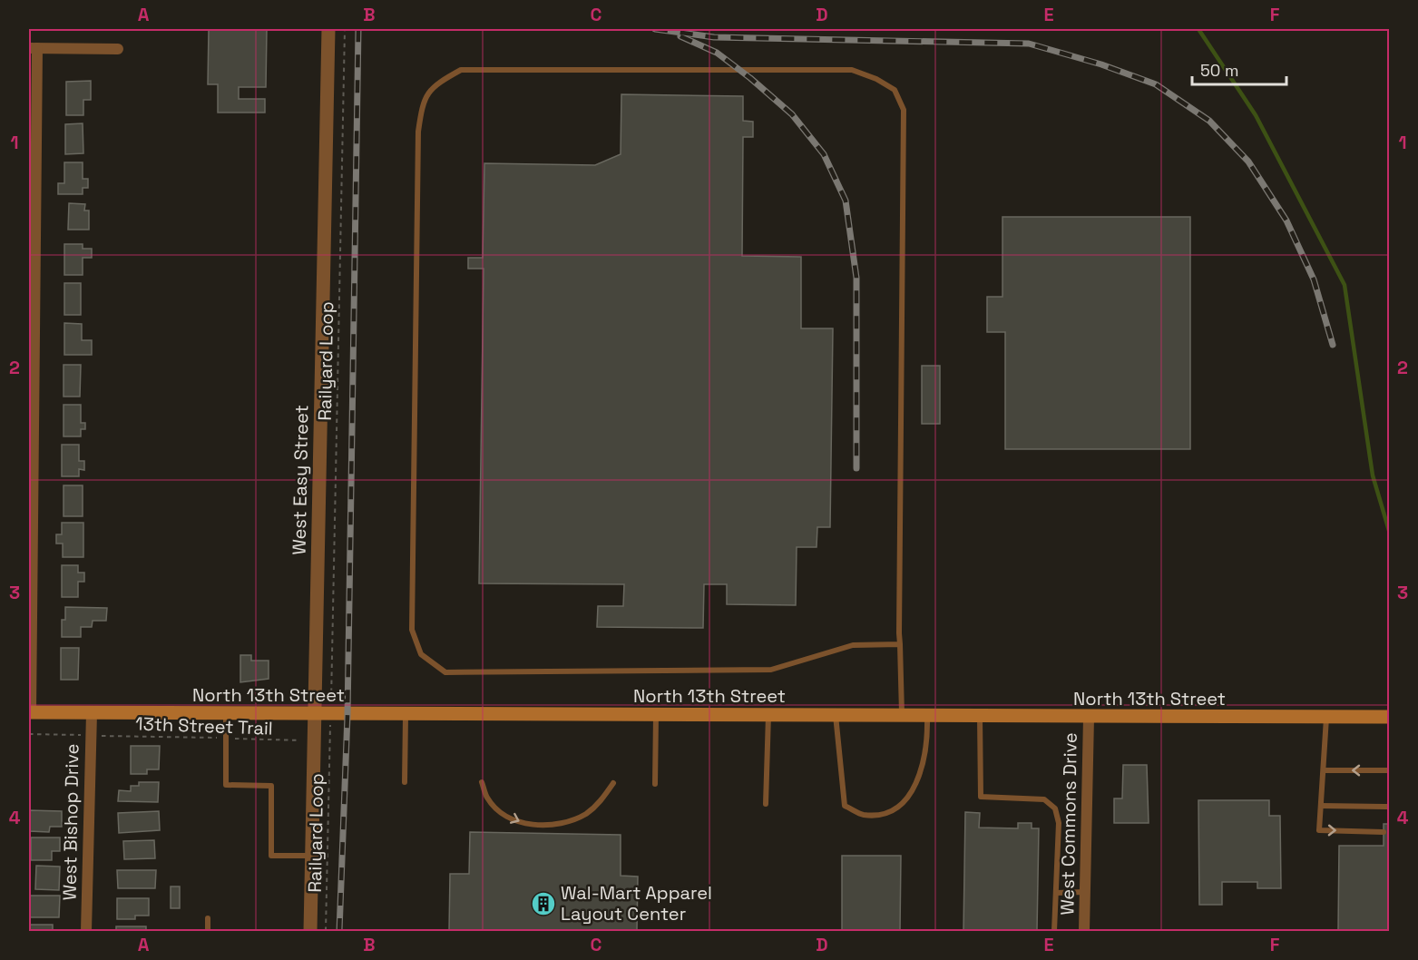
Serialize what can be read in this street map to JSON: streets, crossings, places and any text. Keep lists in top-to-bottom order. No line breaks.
{"streets":{"main road":["North 13th Street"],"street":["West Easy Street","West Bishop Drive","West Commons Drive"],"path":["Railyard Loop","13th Street Trail"]},"crossings":[["West Easy Street","North 13th Street"],["North 13th Street","West Bishop Drive"],["North 13th Street","West Commons Drive"]],"places":{"building":["Wal-Mart Apparel Layout Center"]},"scale_bar":"50 m","grid":{"columns":["A","B","C","D","E","F"],"rows":["1","2","3","4"]}}
